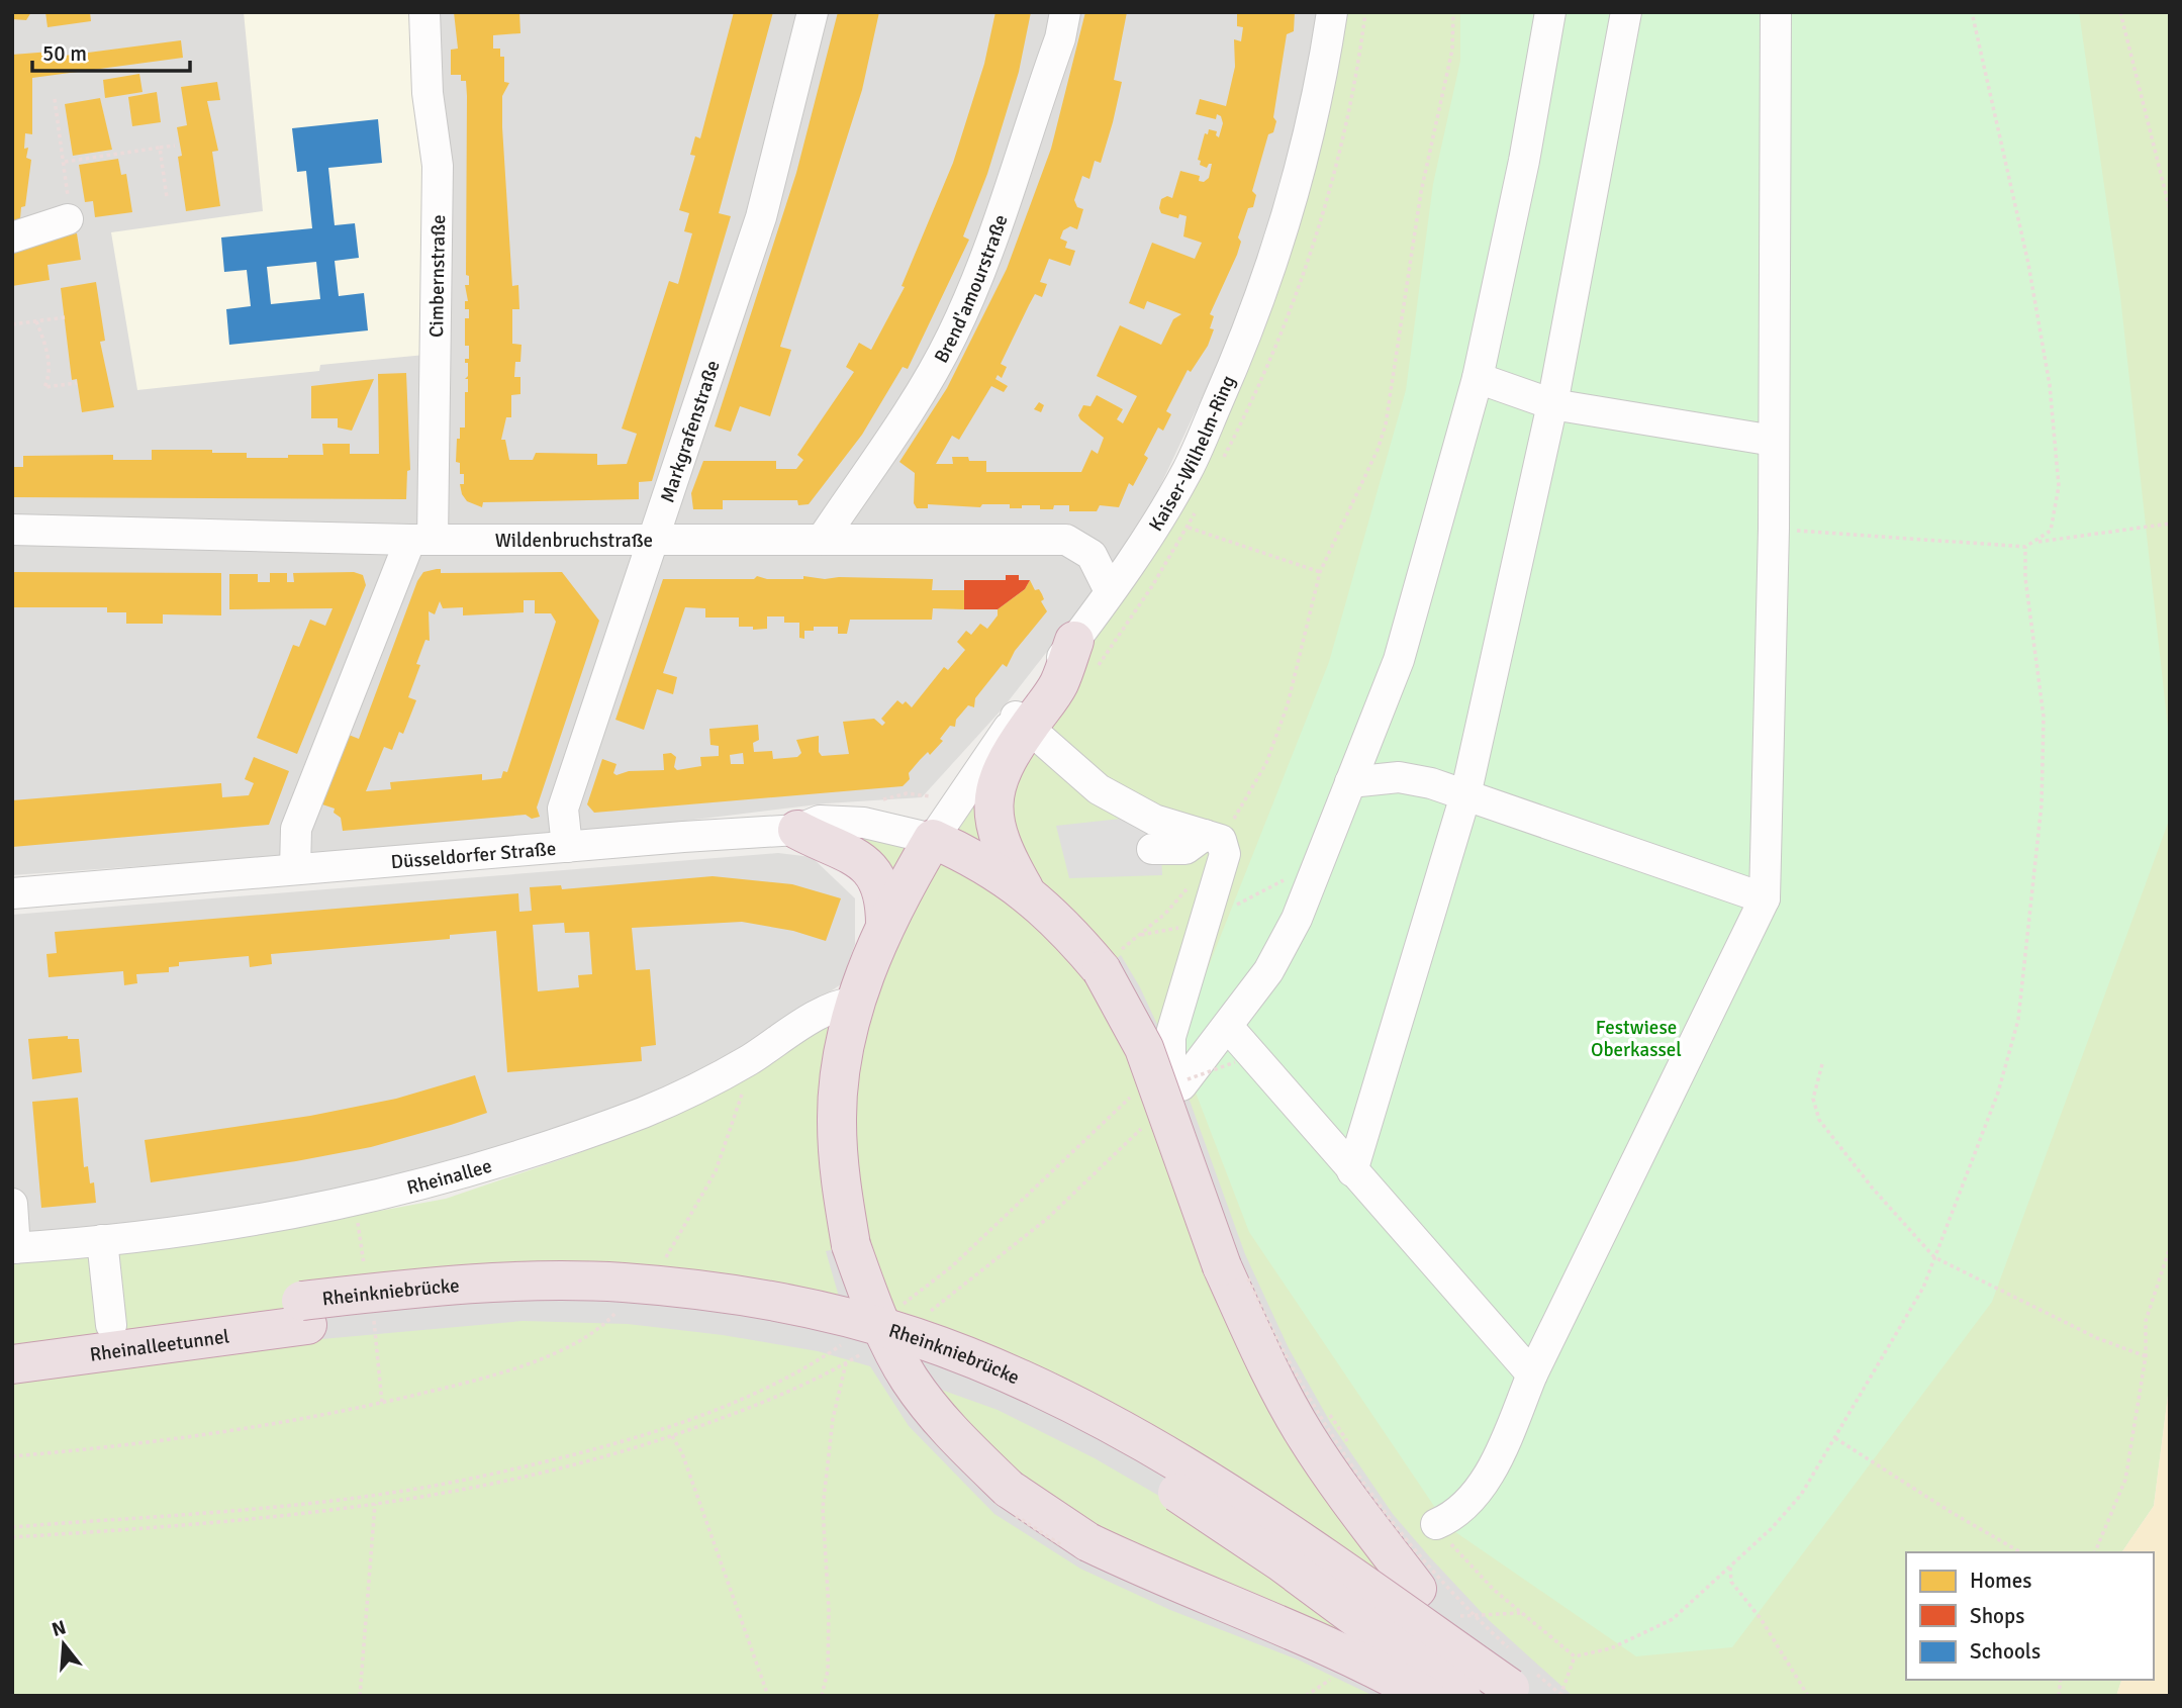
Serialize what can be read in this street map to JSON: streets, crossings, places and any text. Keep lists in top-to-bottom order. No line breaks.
{"streets":{"highway":["Rheinkniebrücke","Rheinalleetunnel"],"street":["Cimbernstraße","Brend'amourstraße","Markgrafenstraße","Kaiser-Wilhelm-Ring","Wildenbruchstraße","Düsseldorfer Straße","Rheinallee"]},"crossings":[["Cimbernstraße","Wildenbruchstraße"],["Cimbernstraße","Düsseldorfer Straße"],["Brend'amourstraße","Wildenbruchstraße"],["Markgrafenstraße","Wildenbruchstraße"],["Markgrafenstraße","Düsseldorfer Straße"],["Kaiser-Wilhelm-Ring","Wildenbruchstraße"],["Rheinkniebrücke","Rheinalleetunnel"]],"parks":["Festwiese Oberkassel"],"legend":["Homes","Shops","Schools"],"scale_bar":"50 m","north":"top"}
